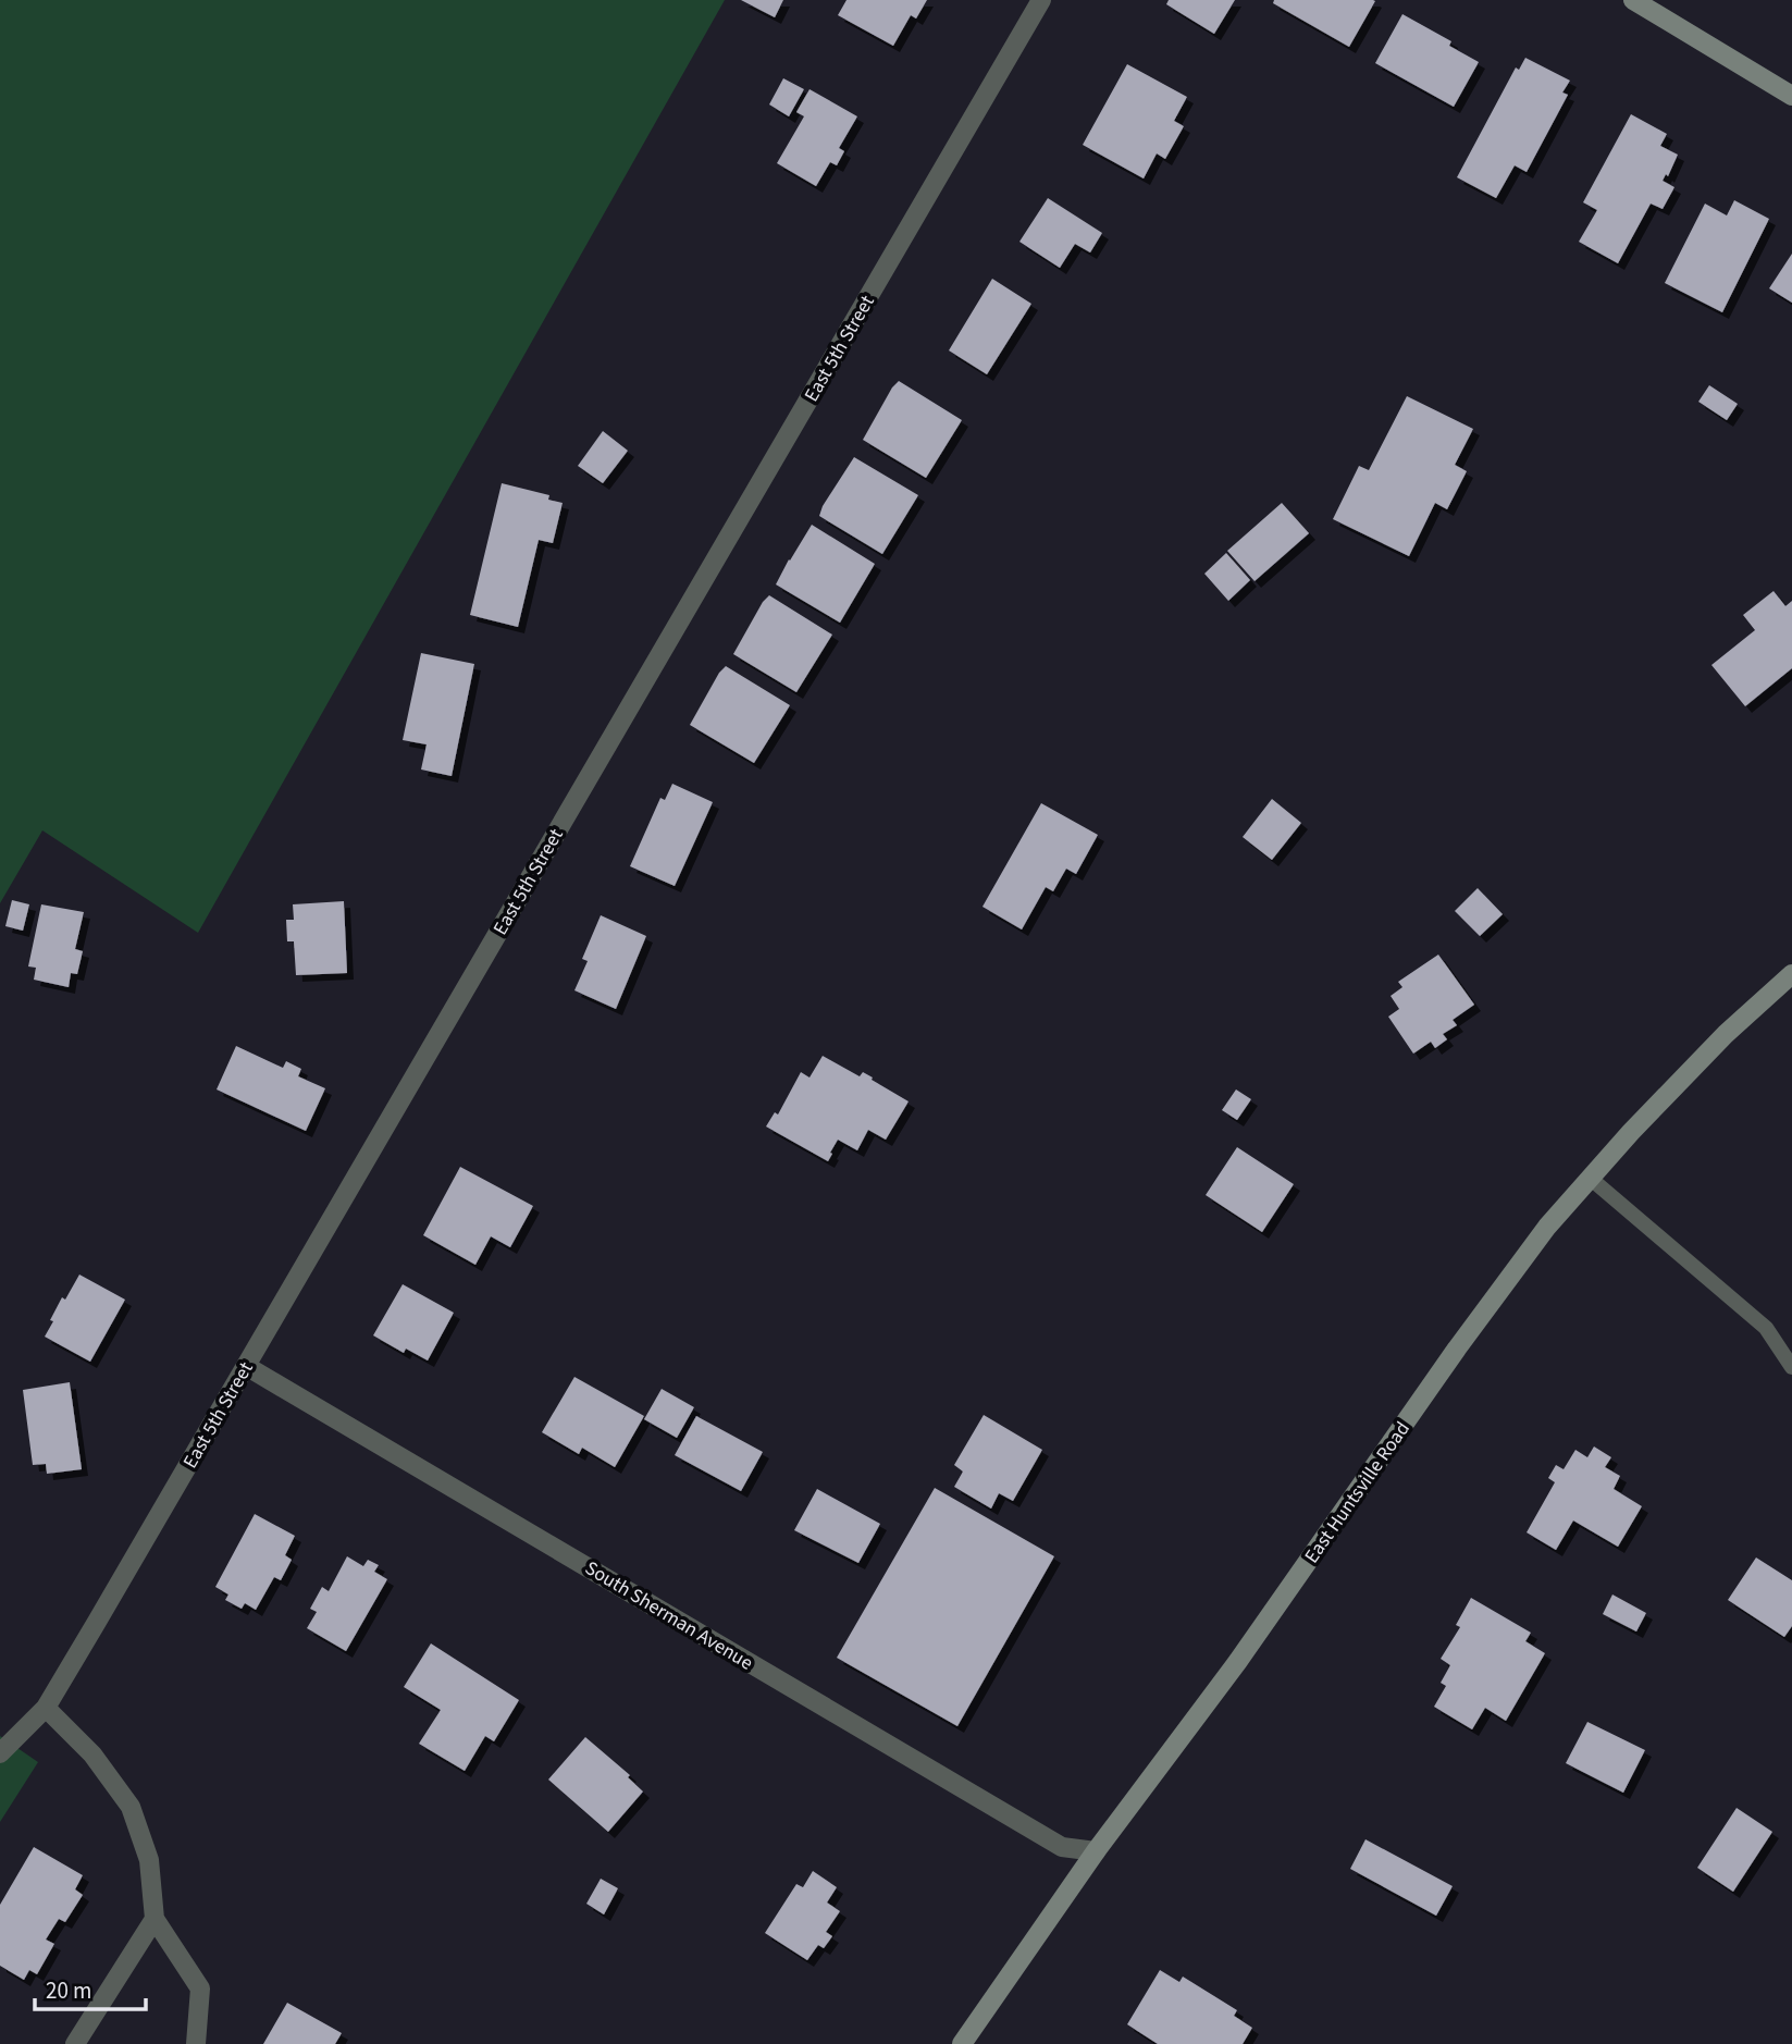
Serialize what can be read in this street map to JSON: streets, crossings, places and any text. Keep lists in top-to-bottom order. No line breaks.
{"streets":{"main road":["East Huntsville Road"],"street":["East 5th Street","South Sherman Avenue"]},"crossings":[["East 5th Street","South Sherman Avenue"],["East Huntsville Road","South Sherman Avenue"]],"scale_bar":"20 m"}
